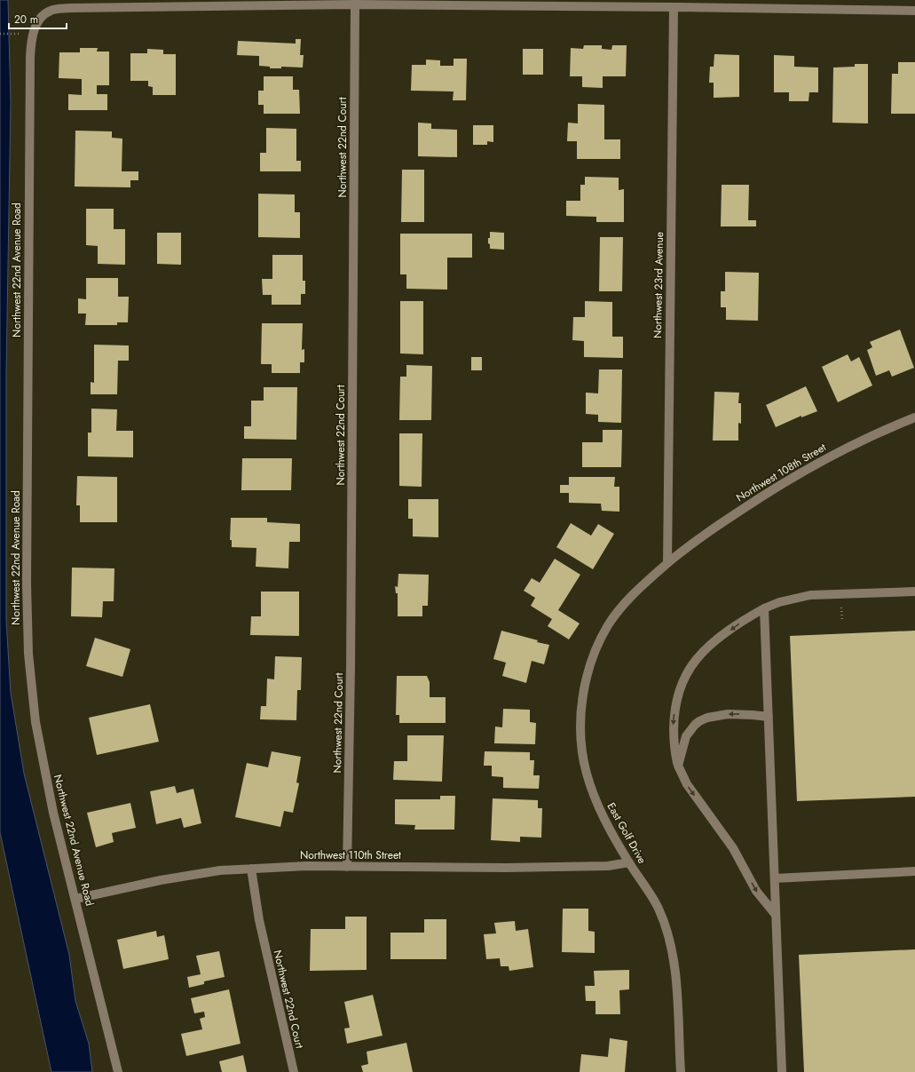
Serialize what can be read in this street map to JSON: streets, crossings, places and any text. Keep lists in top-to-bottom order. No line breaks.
{"streets":{"street":["Northwest 22nd Court","Northwest 22nd Avenue Road","Northwest 23rd Avenue","Northwest 108th Street","East Golf Drive","Northwest 110th Street"]},"crossings":[["Northwest 22nd Court","Northwest 22nd Avenue Road"],["Northwest 22nd Court","Northwest 110th Street"],["Northwest 22nd Avenue Road","Northwest 110th Street"],["Northwest 23rd Avenue","Northwest 108th Street"],["Northwest 23rd Avenue","East Golf Drive"],["Northwest 108th Street","East Golf Drive"],["East Golf Drive","Northwest 110th Street"]],"scale_bar":"20 m"}
